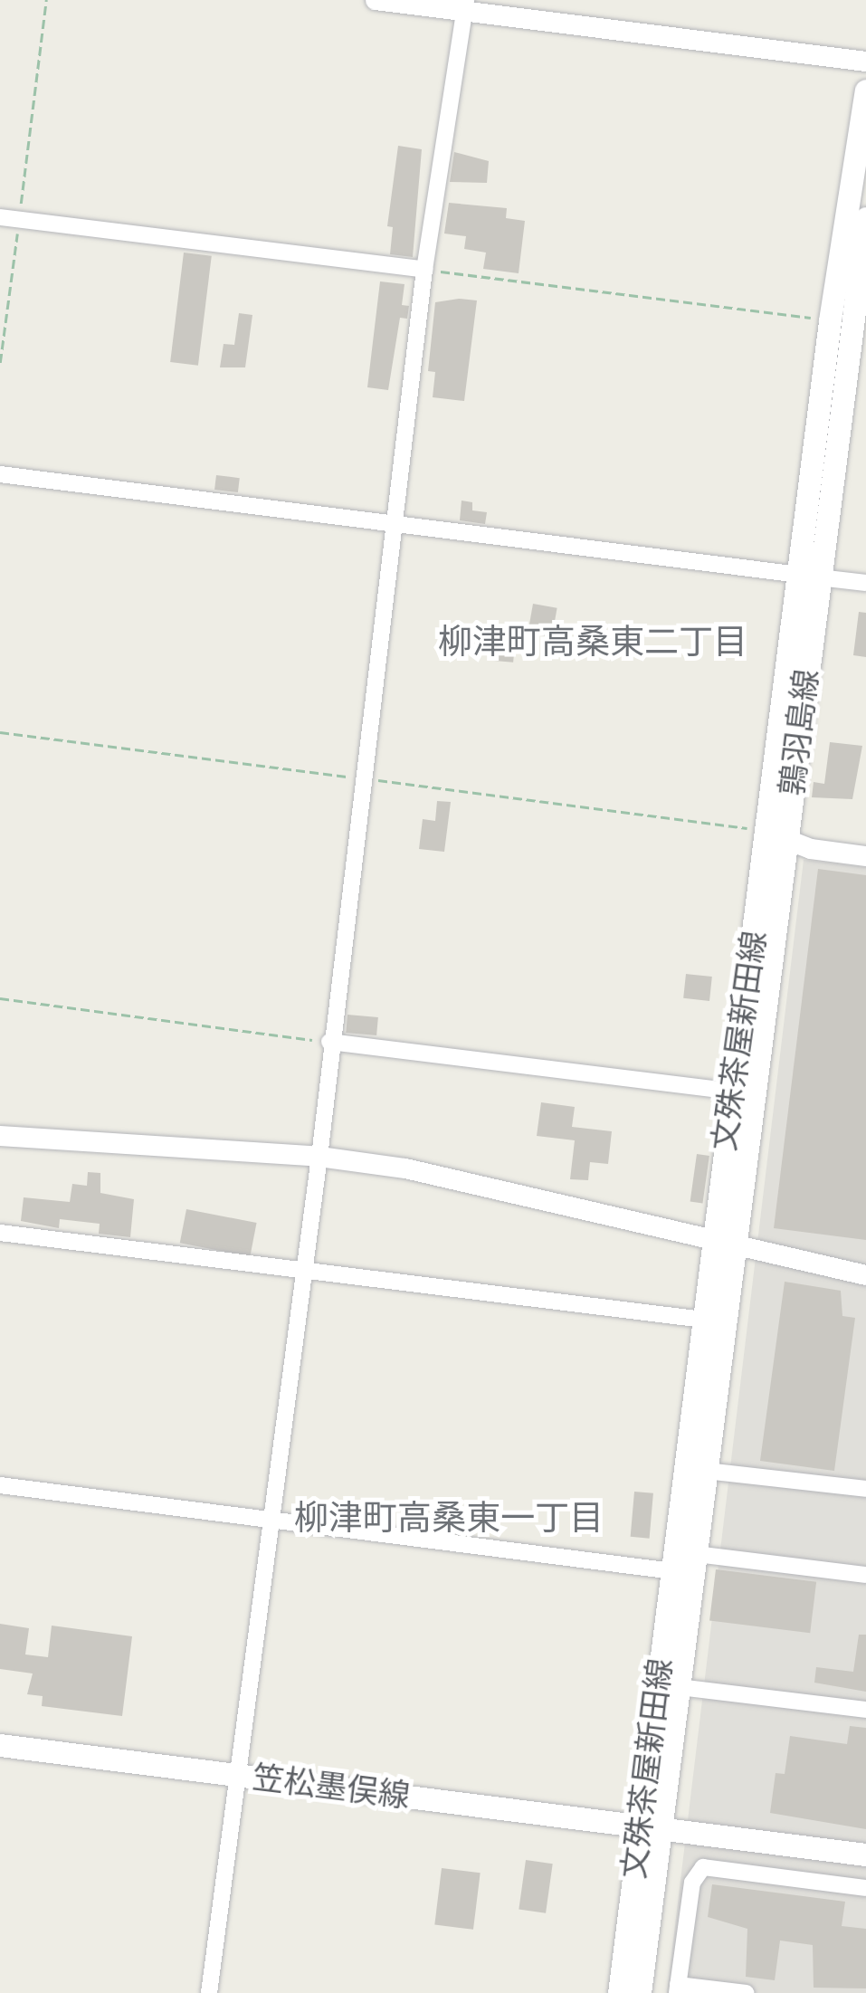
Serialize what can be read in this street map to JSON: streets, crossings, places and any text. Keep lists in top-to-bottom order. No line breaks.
{"streets":{"main road":["鶉羽島線","文殊茶屋新田線","笠松墨俣線"]},"crossings":[["鶉羽島線","文殊茶屋新田線"],["文殊茶屋新田線","笠松墨俣線"]],"districts":["柳津町高桑東二丁目","柳津町高桑東一丁目"]}
